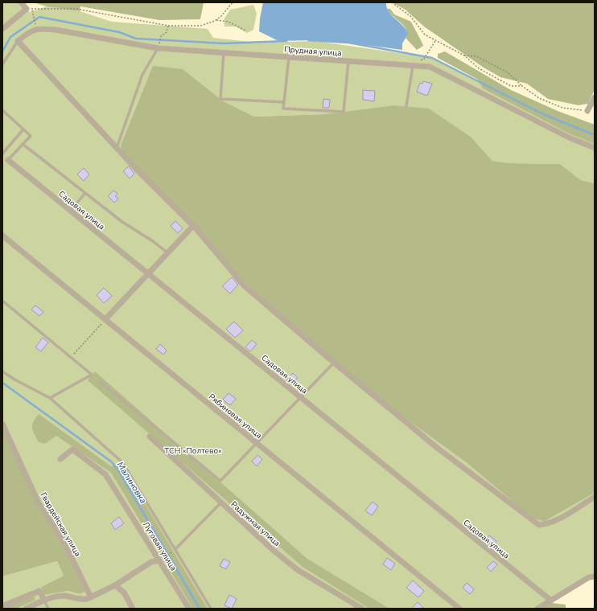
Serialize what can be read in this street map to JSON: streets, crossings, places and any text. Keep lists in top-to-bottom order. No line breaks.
{"streets":{"street":["Прудная улица","Садовая улица","Рябиновая улица","Радужная улица","Гвардейская улица","Луговая улица"]},"water":["Малиновка"],"parks":["ТСН «Полтево»"]}
